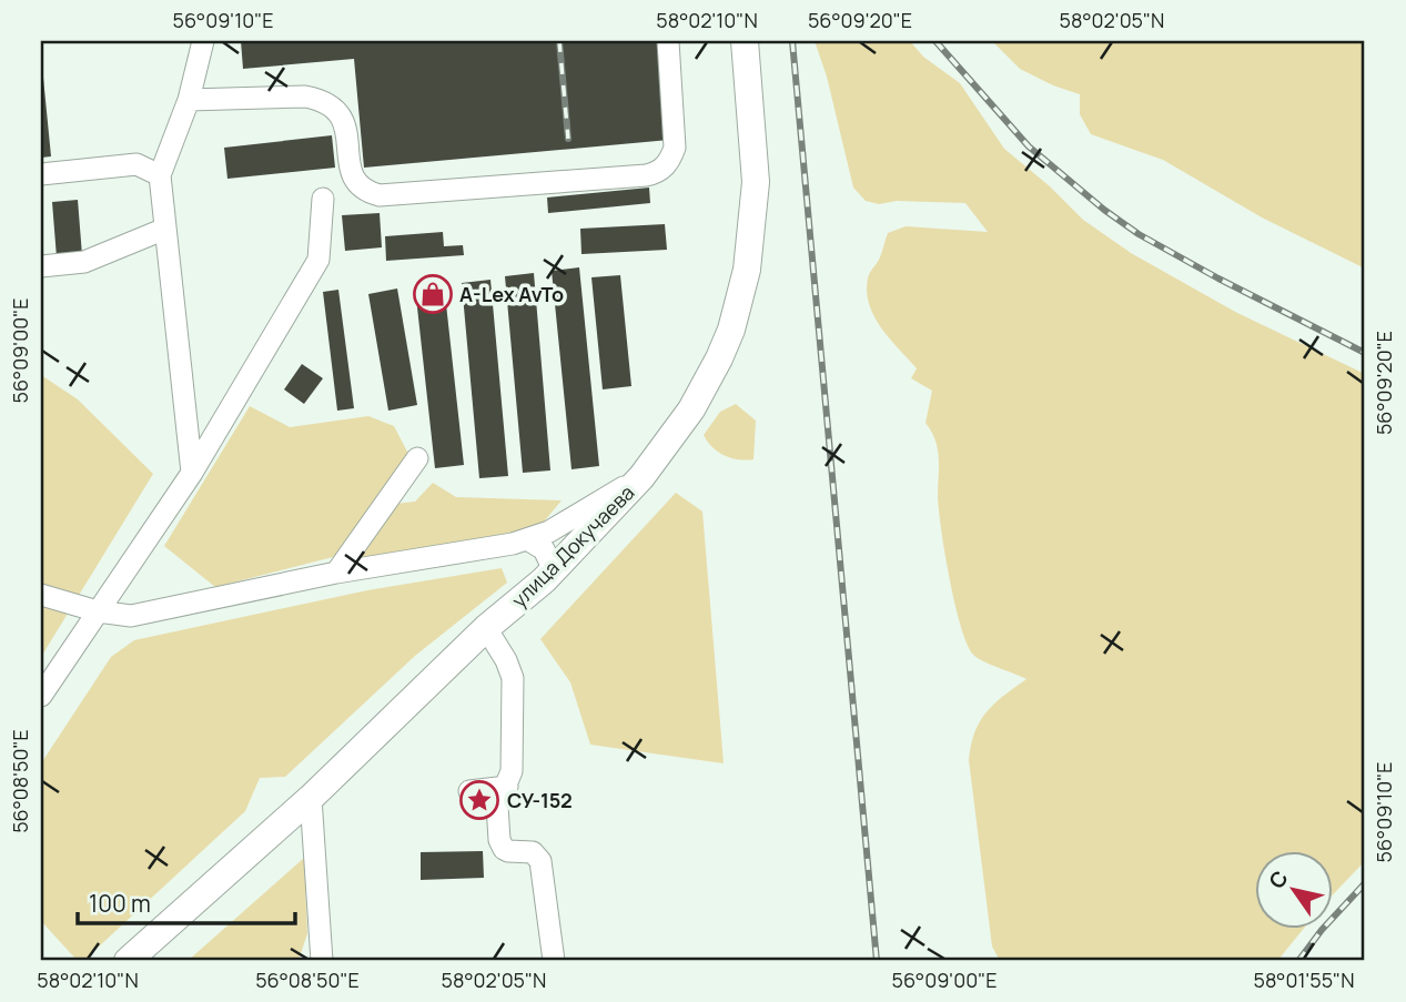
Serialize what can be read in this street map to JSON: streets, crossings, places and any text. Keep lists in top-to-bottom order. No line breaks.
{"streets":{"main road":["улица Докучаева"]},"places":{"shop":["A-Lex AvTo"],"place":["СУ-152"]},"scale_bar":"100 m","north":"top left","coordinates":["56°09'10\"E","58°02'10\"N","56°09'20\"E","58°02'05\"N","56°09'00\"E","56°08'50\"E","58°01'55\"N"]}
